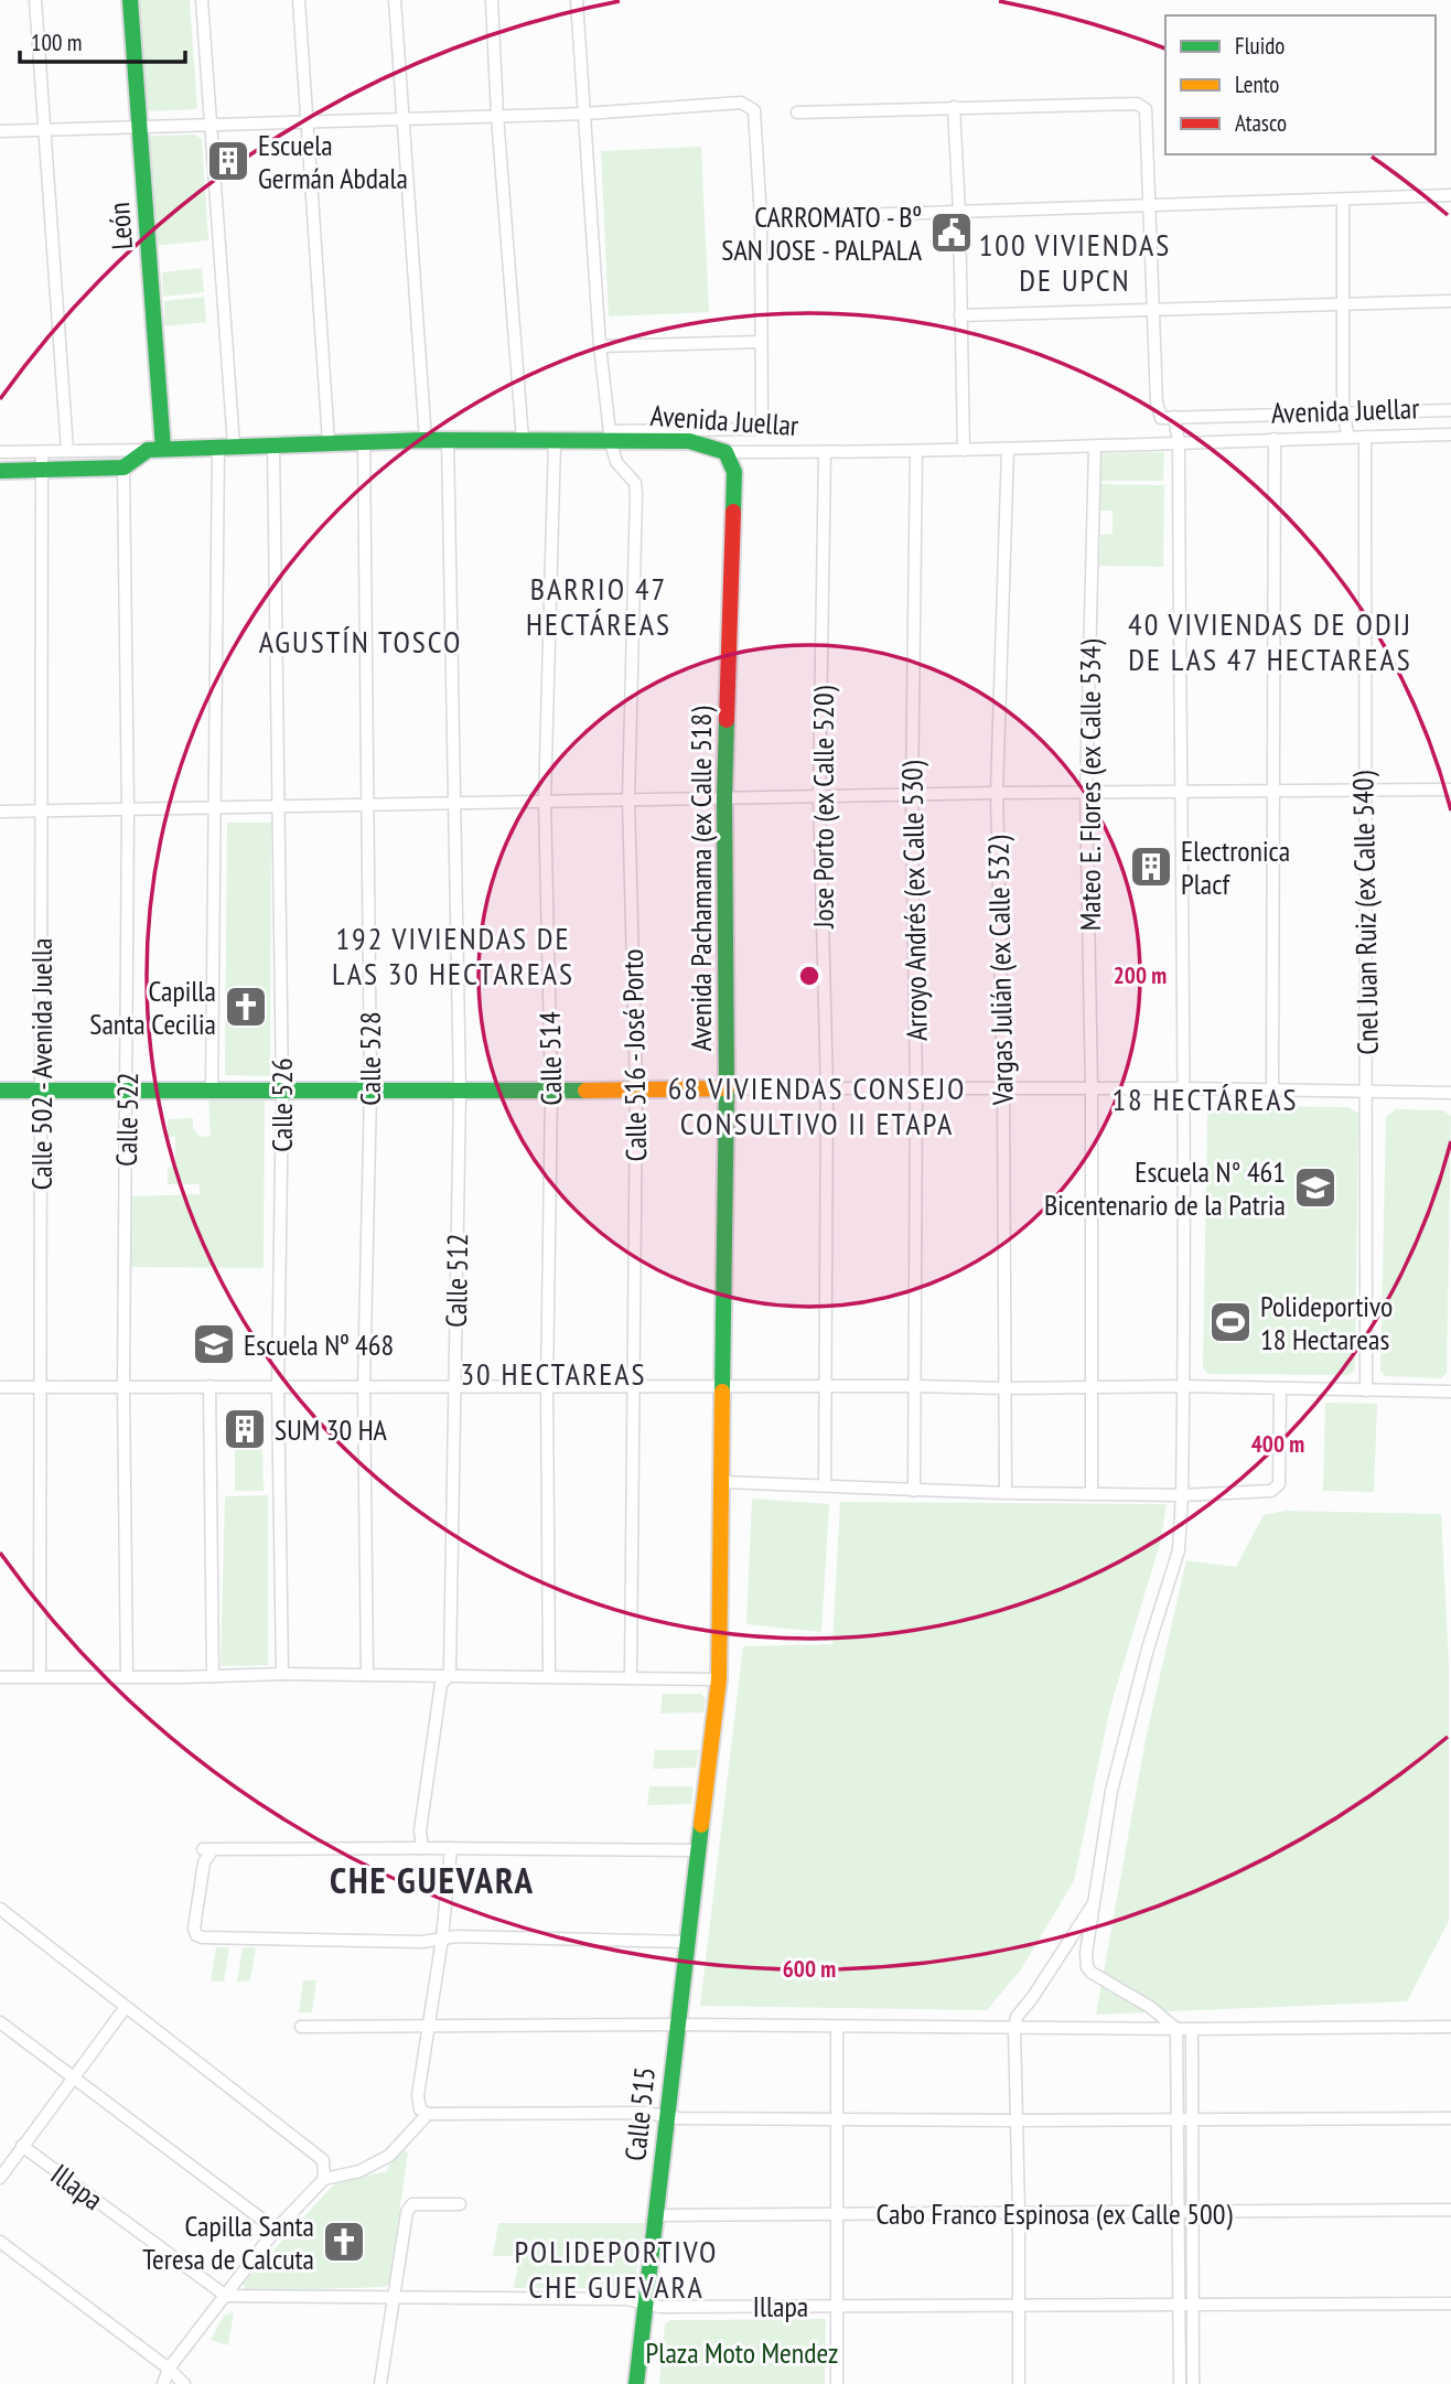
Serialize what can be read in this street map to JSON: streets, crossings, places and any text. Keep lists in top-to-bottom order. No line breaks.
{"streets":{"street":["León","Avenida Juellar","Mateo E. Flores (ex Calle 534)","Jose Porto (ex Calle 520)","Avenida Pachamama (ex Calle 518)","Arroyo Andrés (ex Calle 530)","Cnel Juan Ruiz (ex Calle 540)","Vargas Julián (ex Calle 532)","Calle 516 - José Porto","Calle 528","Calle 514","Calle 502 - Avenida Juella","Calle 526","Calle 522","Calle 512","Calle 515","Illapa","Cabo Franco Espinosa (ex Calle 500)"]},"crossings":[["León","Avenida Juellar"],["Avenida Juellar","Mateo E. Flores (ex Calle 534)"],["Avenida Juellar","Jose Porto (ex Calle 520)"],["Avenida Juellar","Avenida Pachamama (ex Calle 518)"],["Avenida Juellar","Arroyo Andrés (ex Calle 530)"],["Avenida Juellar","Cnel Juan Ruiz (ex Calle 540)"],["Avenida Juellar","Vargas Julián (ex Calle 532)"],["Avenida Juellar","Calle 516 - José Porto"],["Avenida Juellar","Calle 528"],["Avenida Juellar","Calle 514"],["Avenida Juellar","Calle 526"],["Avenida Juellar","Calle 512"],["Avenida Pachamama (ex Calle 518)","Calle 515"],["Calle 515","Illapa"],["Calle 515","Cabo Franco Espinosa (ex Calle 500)"]],"districts":["100 VIVIENDAS DE UPCN","BARRIO 47 HECTÁREAS","40 VIVIENDAS DE ODIJ DE LAS 47 HECTAREAS","AGUSTÍN TOSCO","192 VIVIENDAS DE LAS 30 HECTAREAS","68 VIVIENDAS CONSEJO CONSULTIVO II ETAPA","18 HECTÁREAS","30 HECTAREAS","CHE GUEVARA","POLIDEPORTIVO CHE GUEVARA"],"parks":["Plaza Moto Mendez"],"places":{"building":["Escuela Germán Abdala","Electronica Placf","SUM 30 HA"],"public building":["CARROMATO - Bº SAN JOSE - PALPALA"],"church":["Capilla Santa Cecilia","Capilla Santa Teresa de Calcuta"],"school or university":["Escuela N° 461 Bicentenario de la Patria","Escuela Nº 468"],"sports":["Polideportivo 18 Hectareas"]},"legend":["Fluido","Lento","Atasco"],"scale_bar":"100 m","rings":["200 m","400 m","600 m"]}
